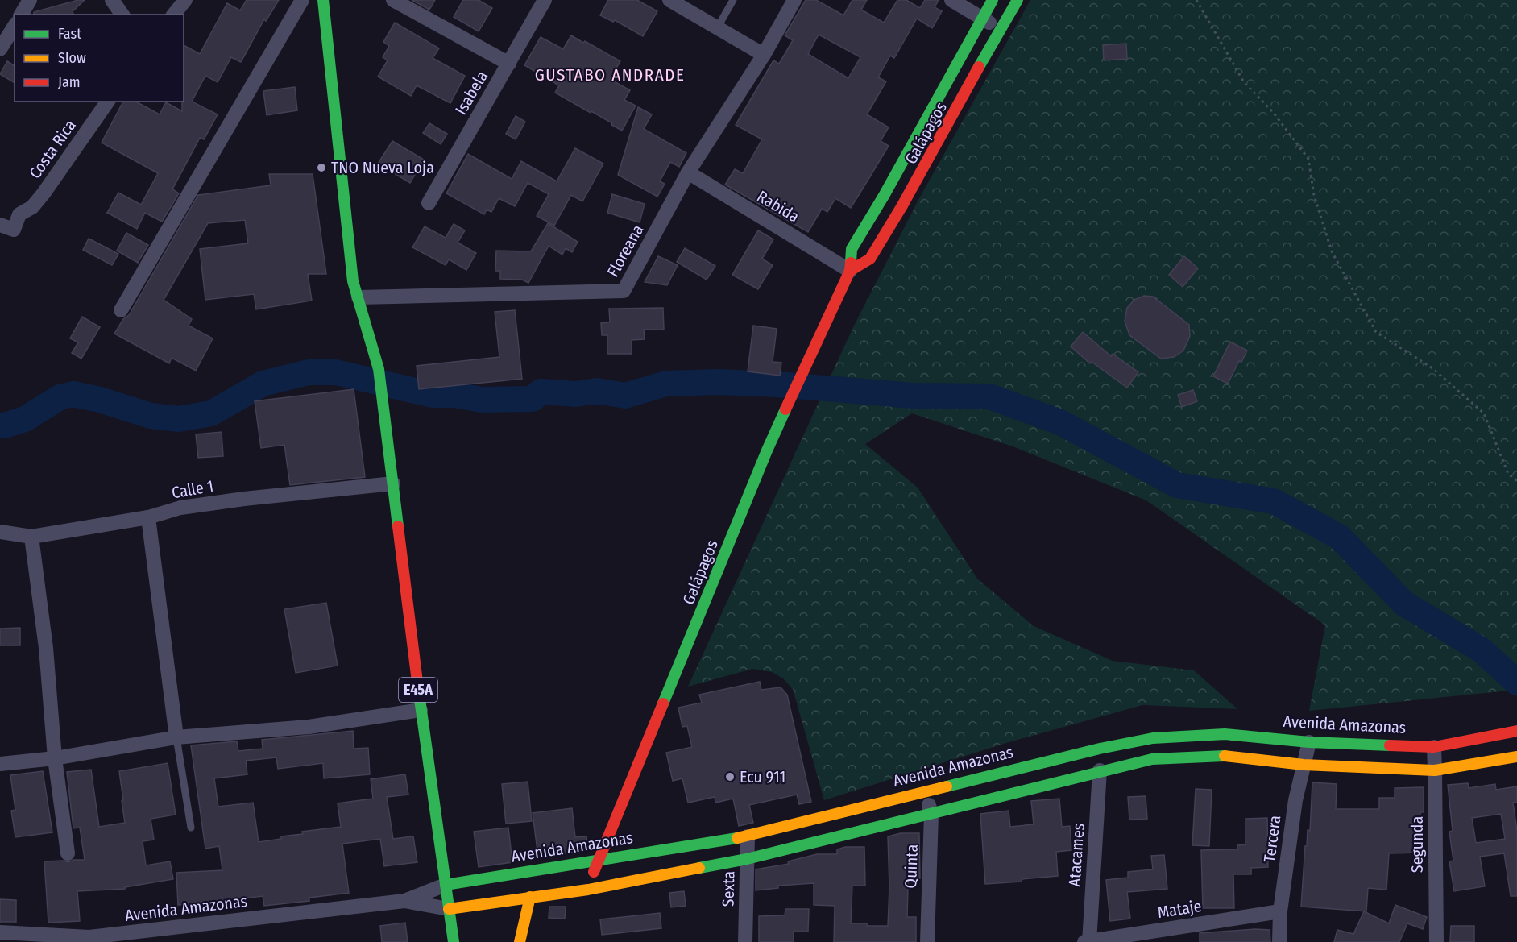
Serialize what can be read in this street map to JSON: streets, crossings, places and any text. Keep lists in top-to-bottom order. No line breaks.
{"streets":{"main road":["Galápagos","E45A","Avenida Amazonas"],"street":["Isabela","Costa Rica","Rabida","Floreana","Calle 1","Tercera","Segunda","Atacames","Quinta","Sexta","Mataje"]},"crossings":[["Galápagos","Rabida"],["Galápagos","Avenida Amazonas"],["Rabida","Floreana"],["Floreana","E45A"],["Calle 1","E45A"],["E45A","Avenida Amazonas"],["Avenida Amazonas","Tercera"],["Avenida Amazonas","Segunda"],["Avenida Amazonas","Atacames"],["Avenida Amazonas","Quinta"],["Avenida Amazonas","Sexta"],["Tercera","Mataje"],["Atacames","Mataje"]],"districts":["GUSTABO ANDRADE"],"places":["TNO Nueva Loja","Ecu 911"],"legend":["Fast","Slow","Jam"]}
